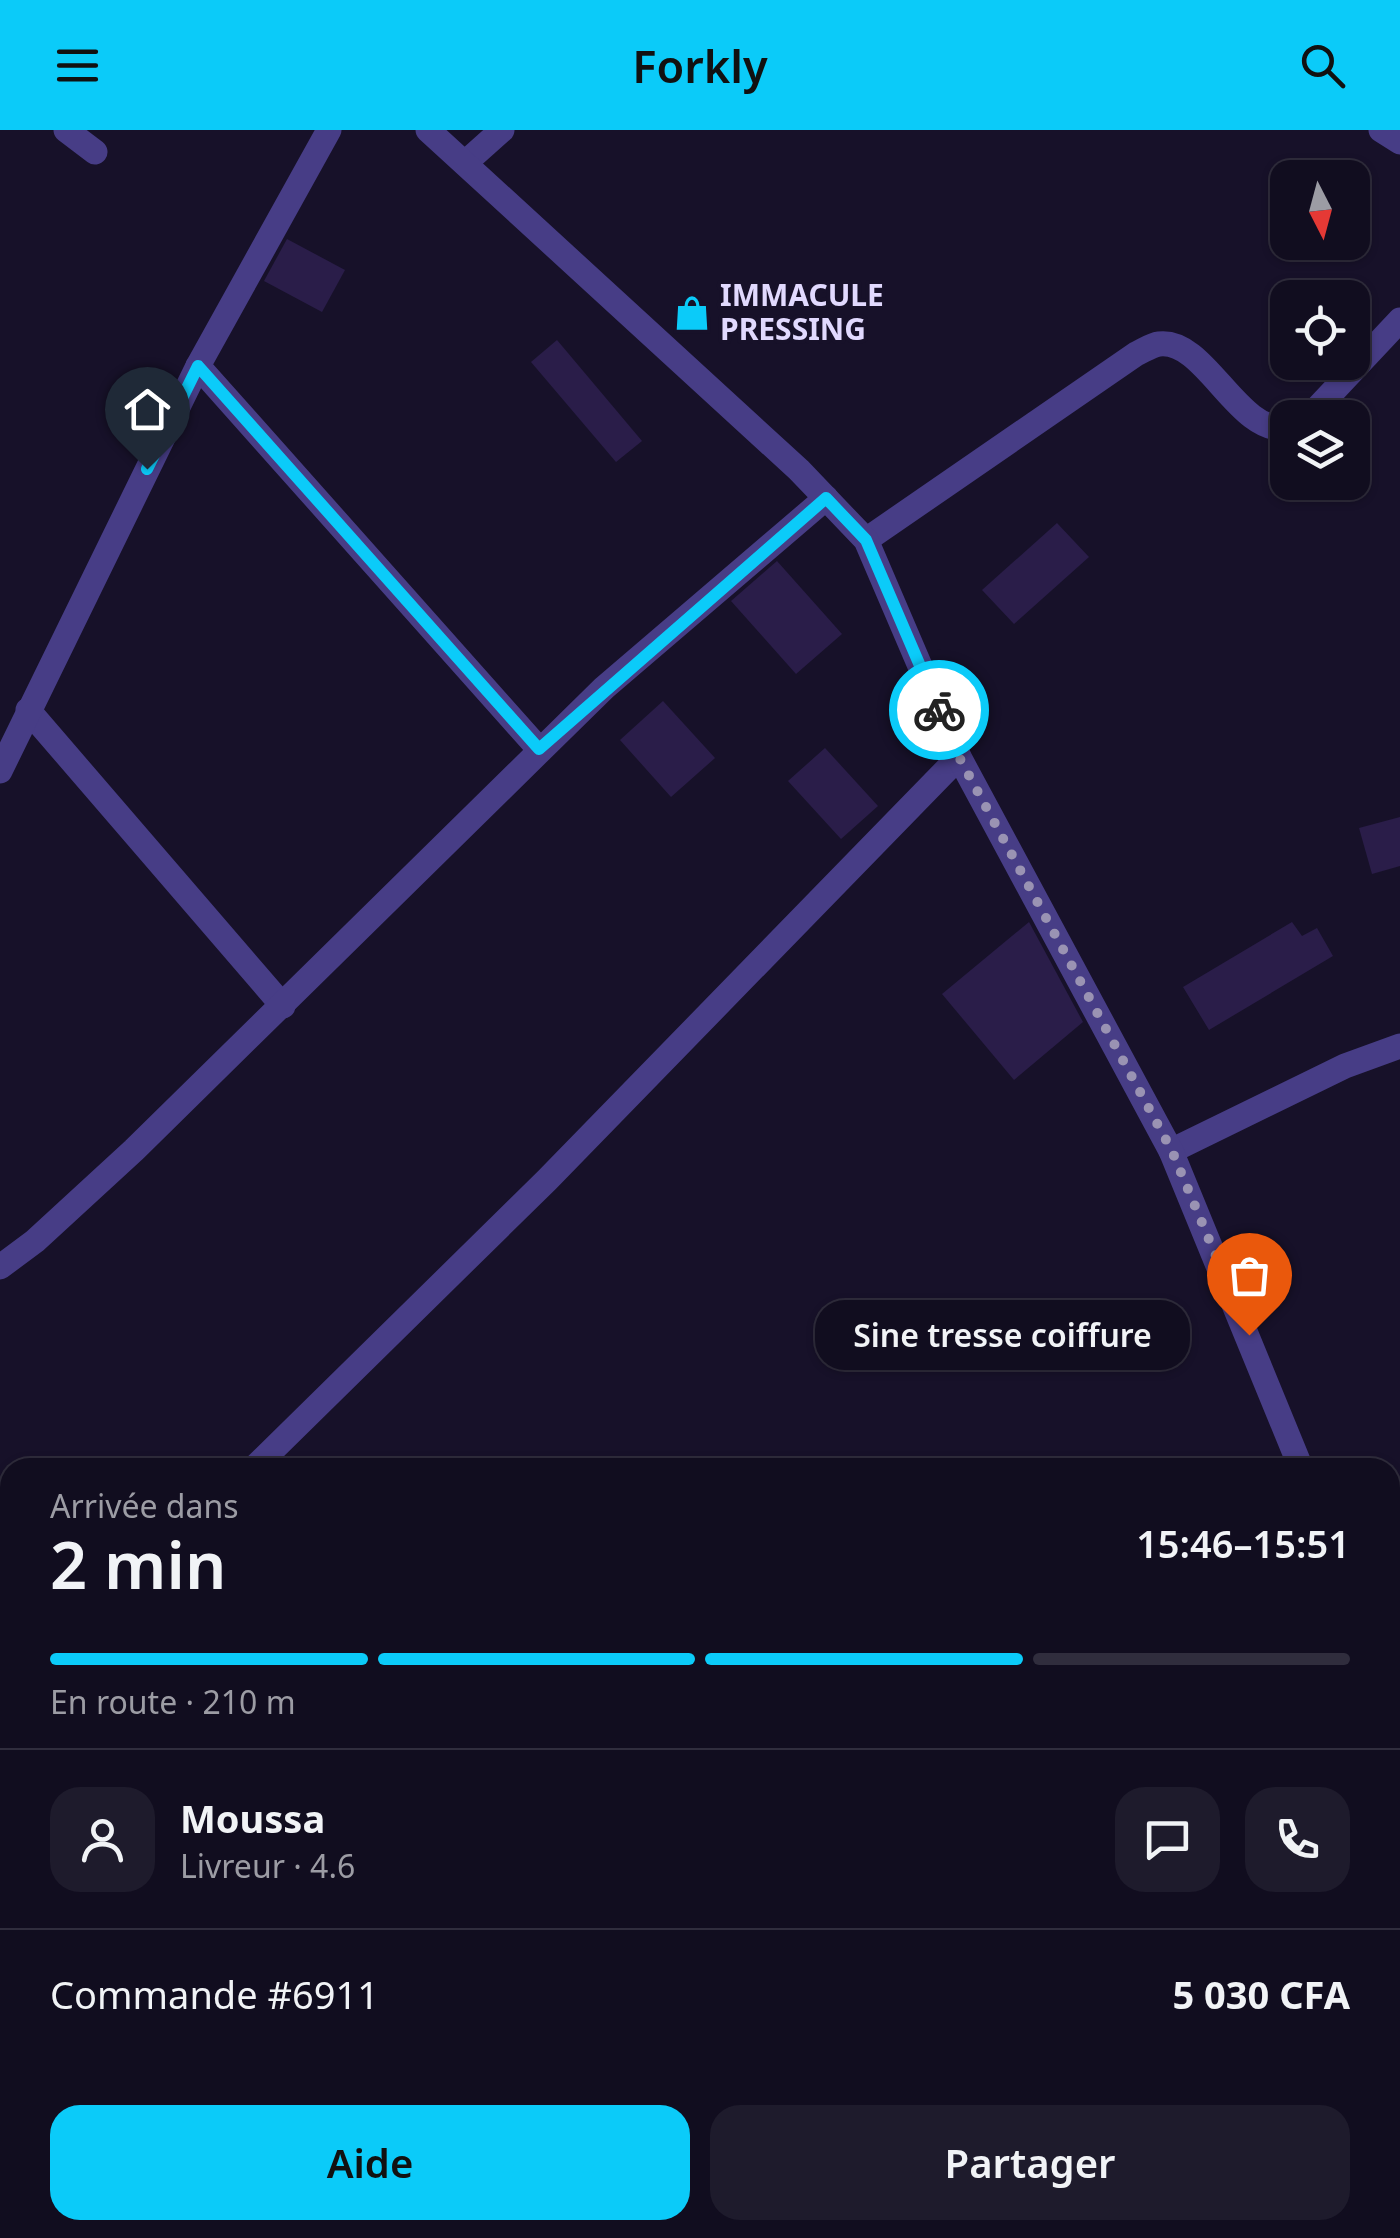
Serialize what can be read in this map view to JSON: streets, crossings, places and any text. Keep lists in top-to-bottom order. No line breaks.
{"places":{"shop":["IMMACULE PRESSING"],"other":["Sine tresse coiffure"]},"north":"bottom","page":{"header":"Forkly","bubble":"Sine tresse coiffure","heading":["2 min","Arrivée dans","15:46–15:51"],"panel":["Moussa","Livreur · 4.6","Commande #6911","5 030 CFA"],"bar":"En route · 210 m","buttons":["Aide","Partager"]}}
